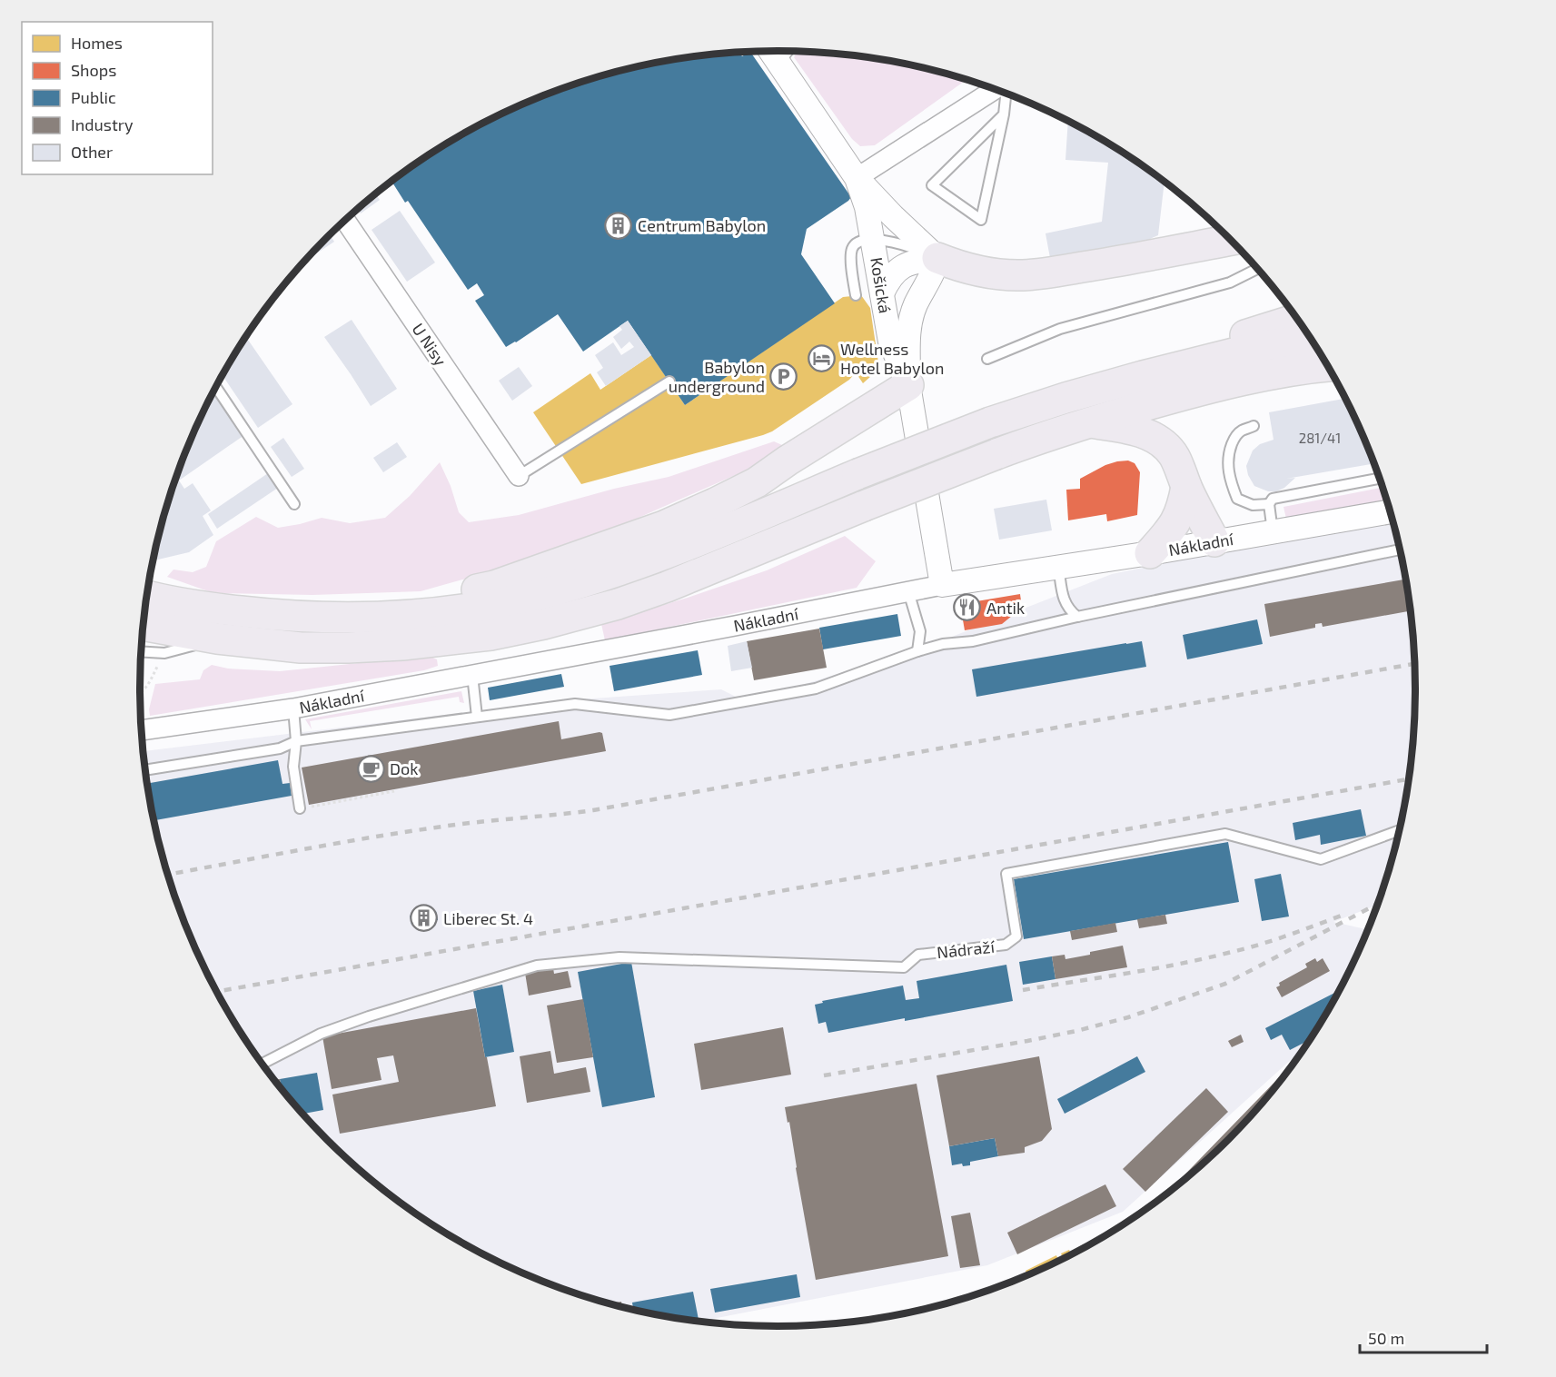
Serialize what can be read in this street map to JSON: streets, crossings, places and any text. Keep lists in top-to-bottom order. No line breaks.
{"streets":{"street":["Košická","U Nisy","Nákladní"],"lane":["Nádraží"]},"crossings":[["Košická","Nákladní"]],"places":{"building":["Centrum Babylon","Liberec St. 4"],"hotel":["Wellness Hotel Babylon"],"parking":["Babylon underground"],"restaurant":["Antik"],"cafe":["Dok"]},"house_numbers":["281/41"],"legend":["Homes","Shops","Public","Industry","Other"],"scale_bar":"50 m"}
